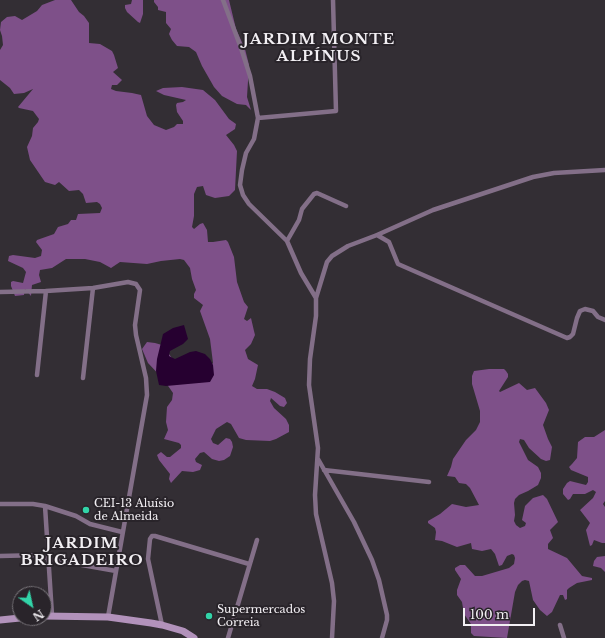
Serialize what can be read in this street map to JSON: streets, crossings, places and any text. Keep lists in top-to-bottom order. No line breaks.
{"districts":["JARDIM MONTE ALPÍNUS","JARDIM BRIGADEIRO"],"places":["CEI-13 Aluísio de Almeida","Supermercados Correia"],"scale_bar":"100 m","north":"bottom right"}
